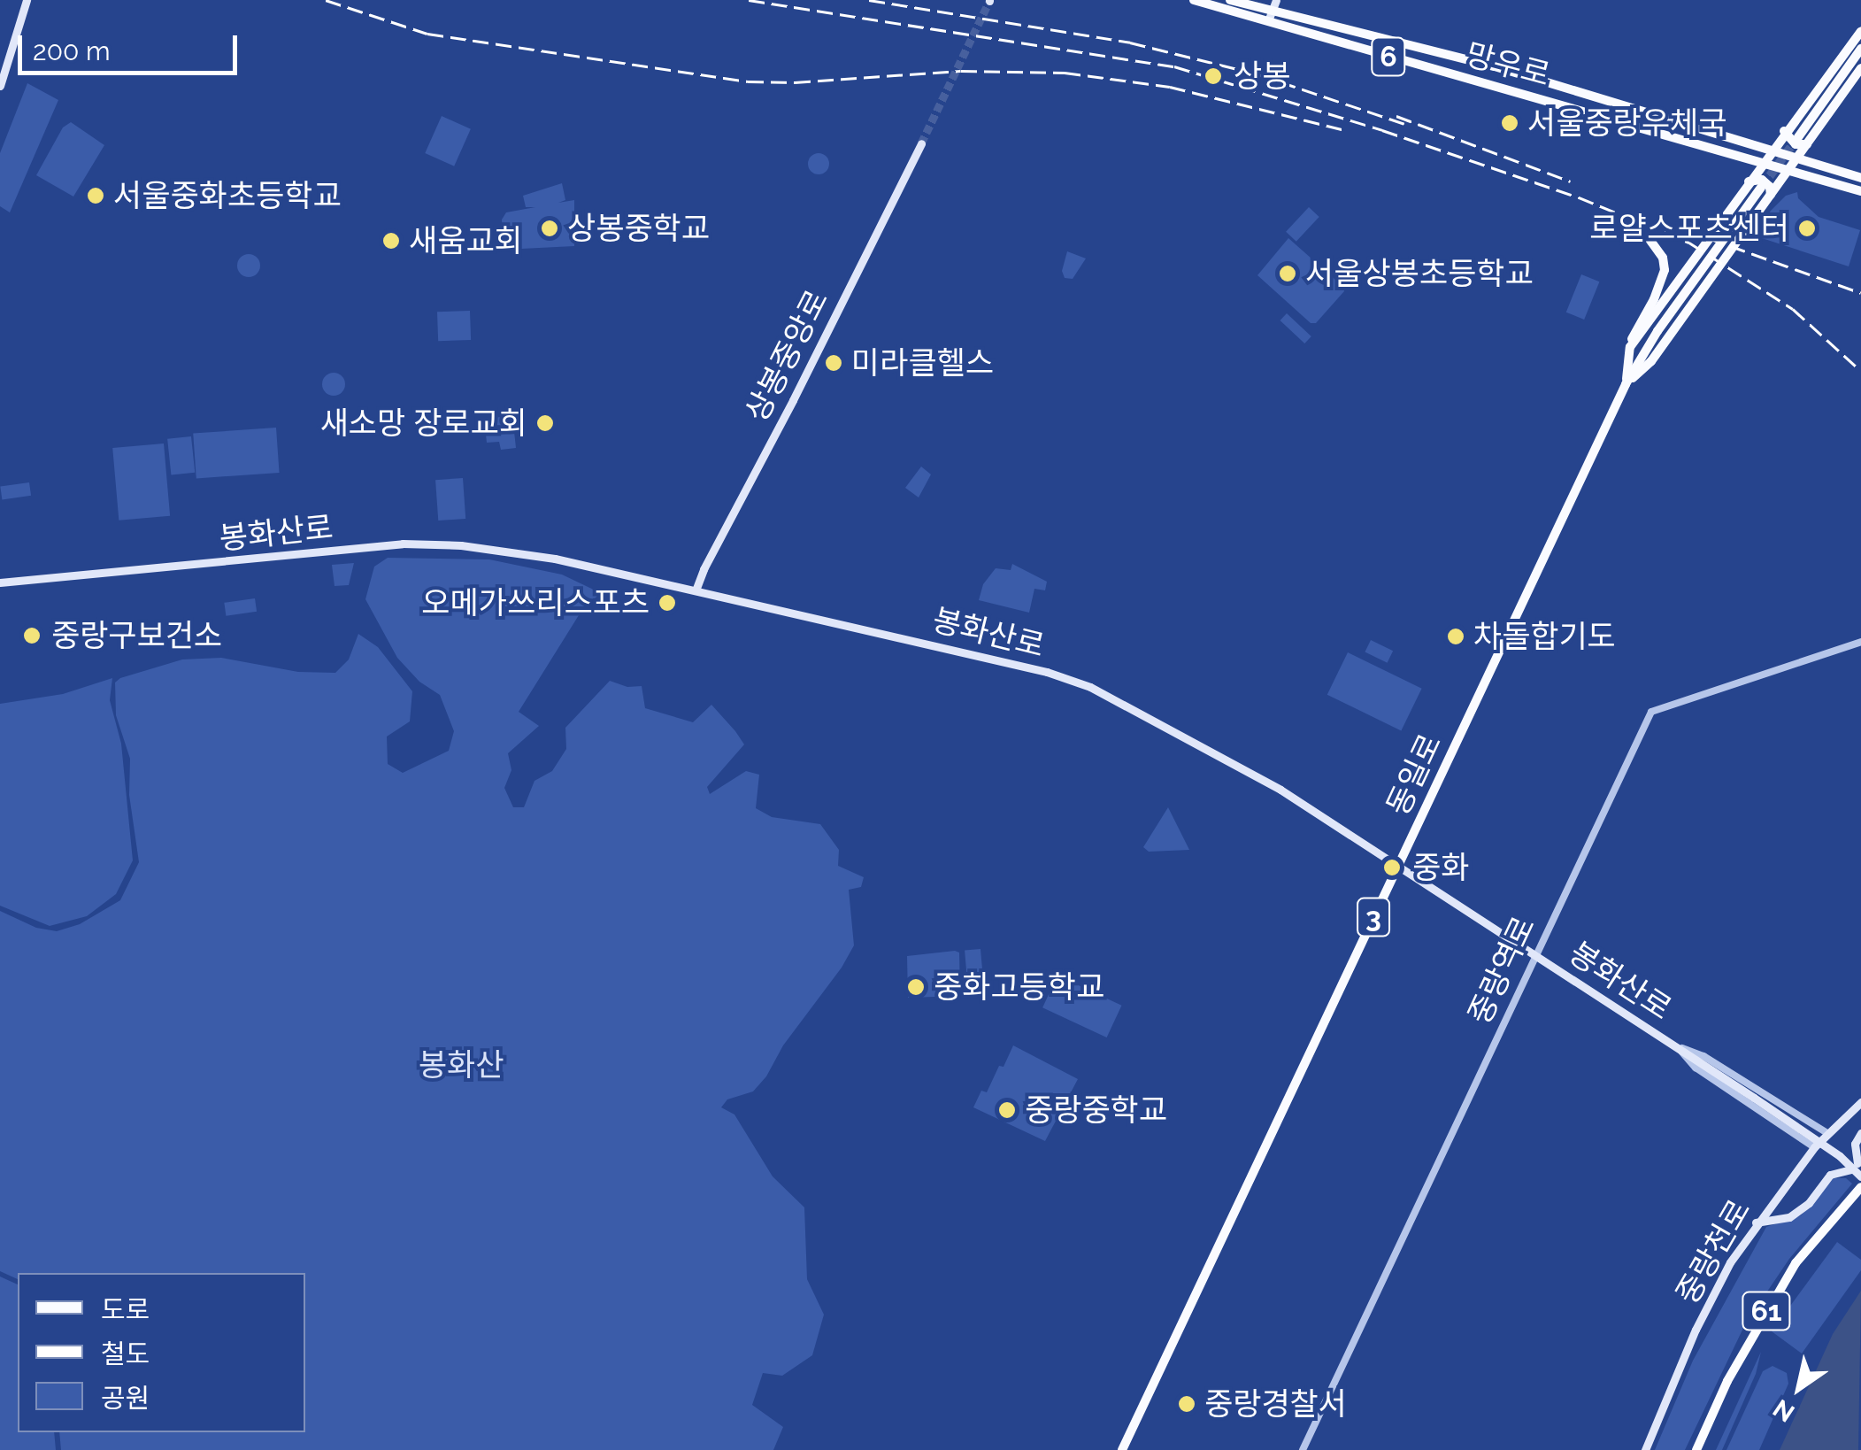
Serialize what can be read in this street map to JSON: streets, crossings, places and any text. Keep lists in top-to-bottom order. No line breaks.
{"streets":{"highway":["61"],"main road":["6","망우로","상봉중앙로","봉화산로","동일로","3","중랑천로"],"street":["중랑역로"]},"crossings":[["상봉중앙로","봉화산로"],["봉화산로","동일로"],["봉화산로","중랑역로"]],"parks":["봉화산"],"places":["상봉","서울중랑우체국","서울중화초등학교","상봉중학교","로얄스포츠센터","새움교회","서울상봉초등학교","미라클헬스","새소망 장로교회","오메가쓰리스포츠","중랑구보건소","차돌합기도","중화","중화고등학교","중랑중학교","중랑경찰서"],"legend":["도로","철도","공원"],"scale_bar":"200 m","north":"bottom left"}
